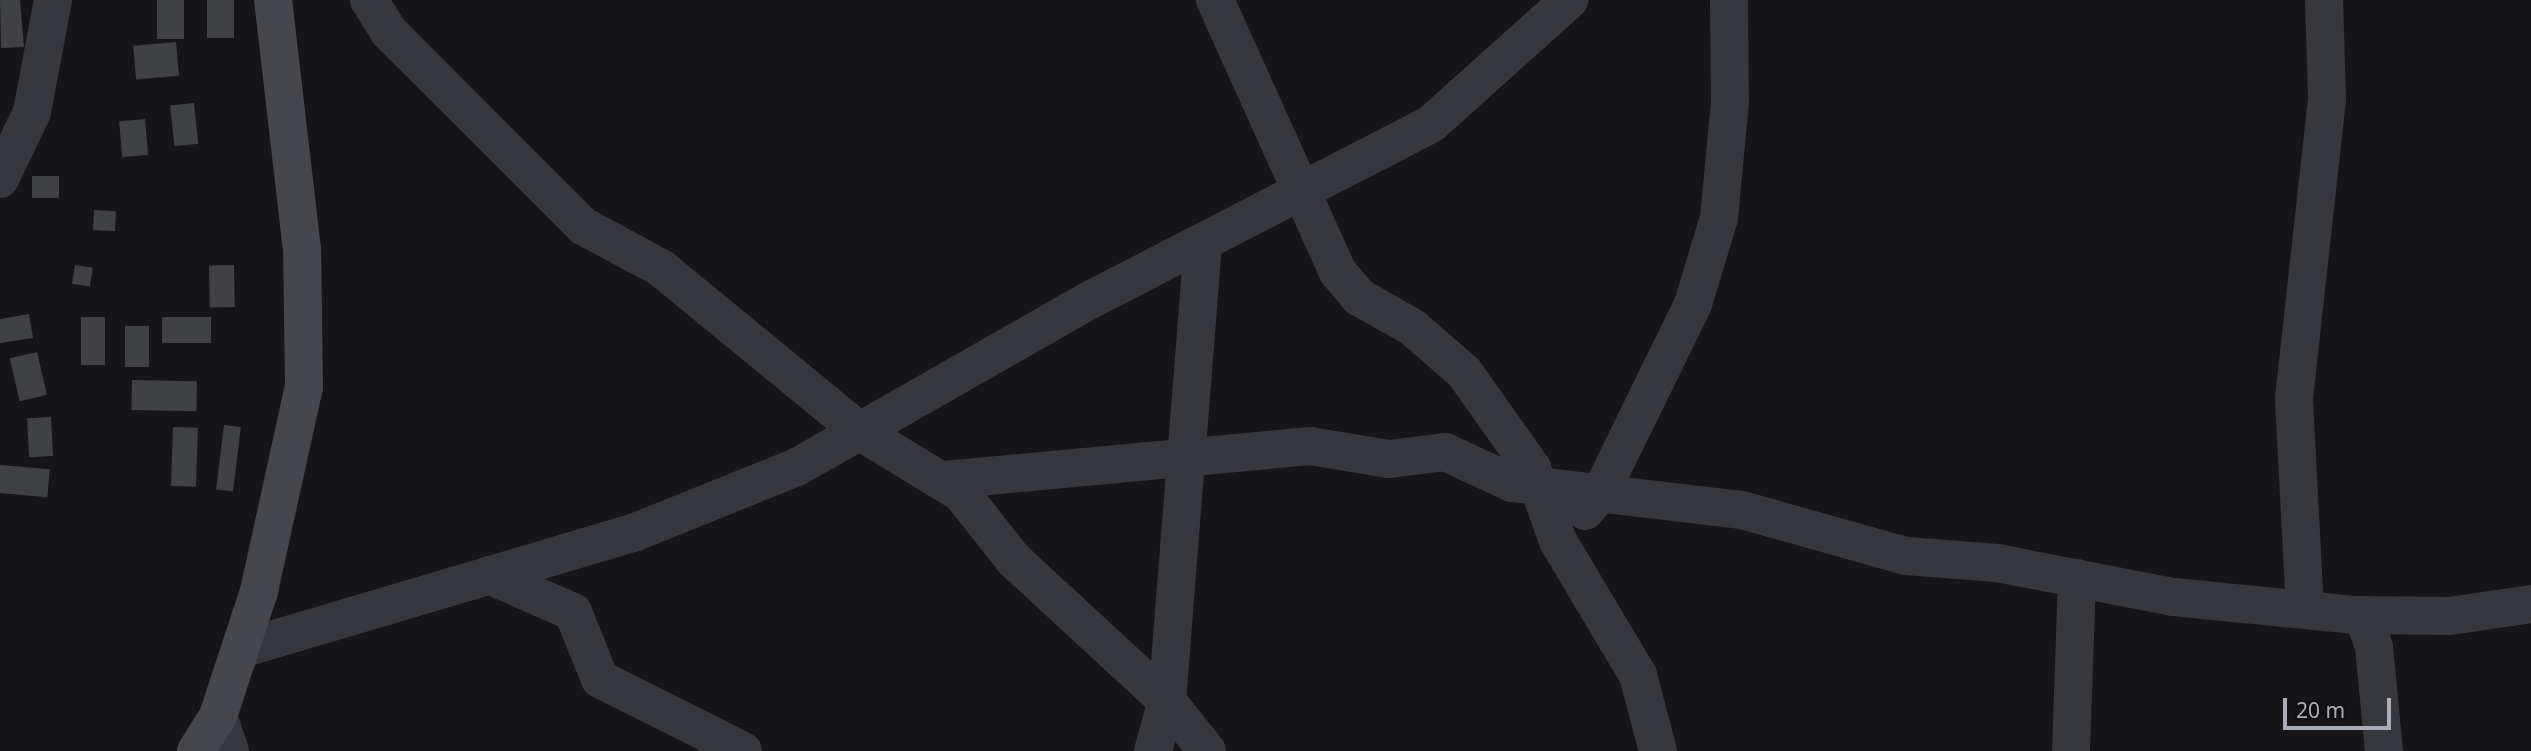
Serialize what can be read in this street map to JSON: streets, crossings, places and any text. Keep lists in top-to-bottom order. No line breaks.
{"scale_bar":"20 m"}
